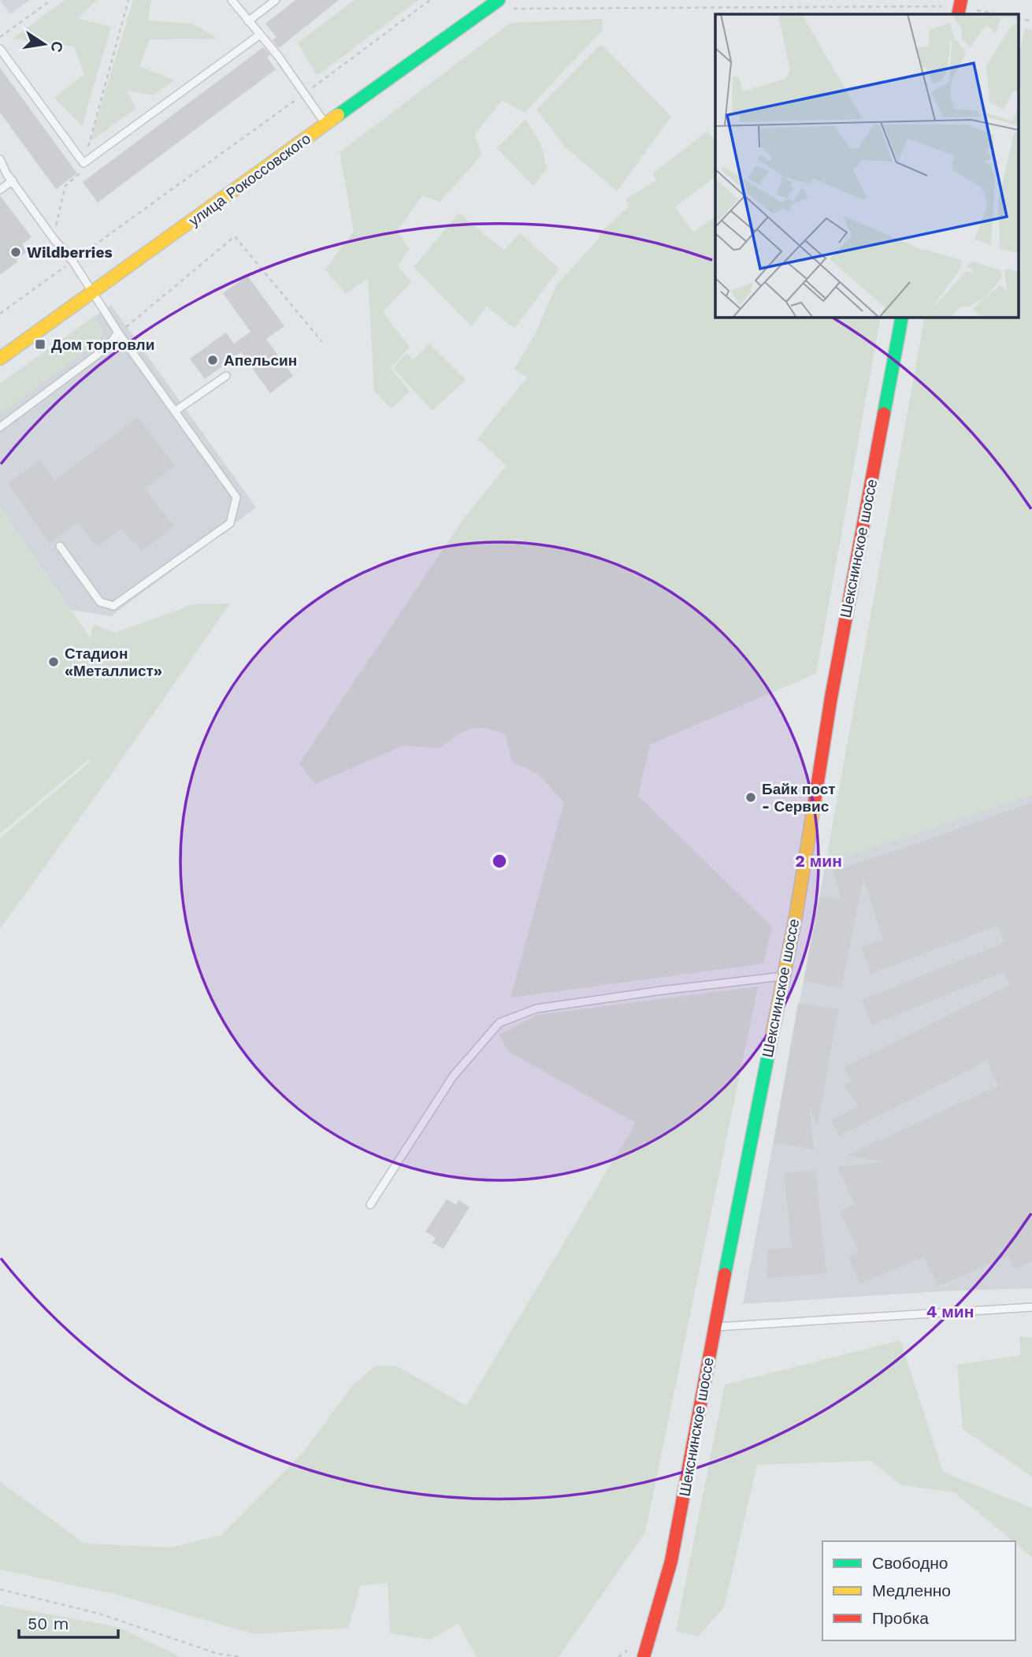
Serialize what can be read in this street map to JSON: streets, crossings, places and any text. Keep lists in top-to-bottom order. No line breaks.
{"streets":{"main road":["улица Рокоссовского","Шекснинское шоссе"]},"places":{"other":["Wildberries","Апельсин","Стадион «Металлист»","Байк пост - Сервис"],"transit":["Дом торговли"]},"legend":["Свободно","Медленно","Пробка"],"scale_bar":"50 m","north":"right","rings":["2 мин","4 мин"]}
